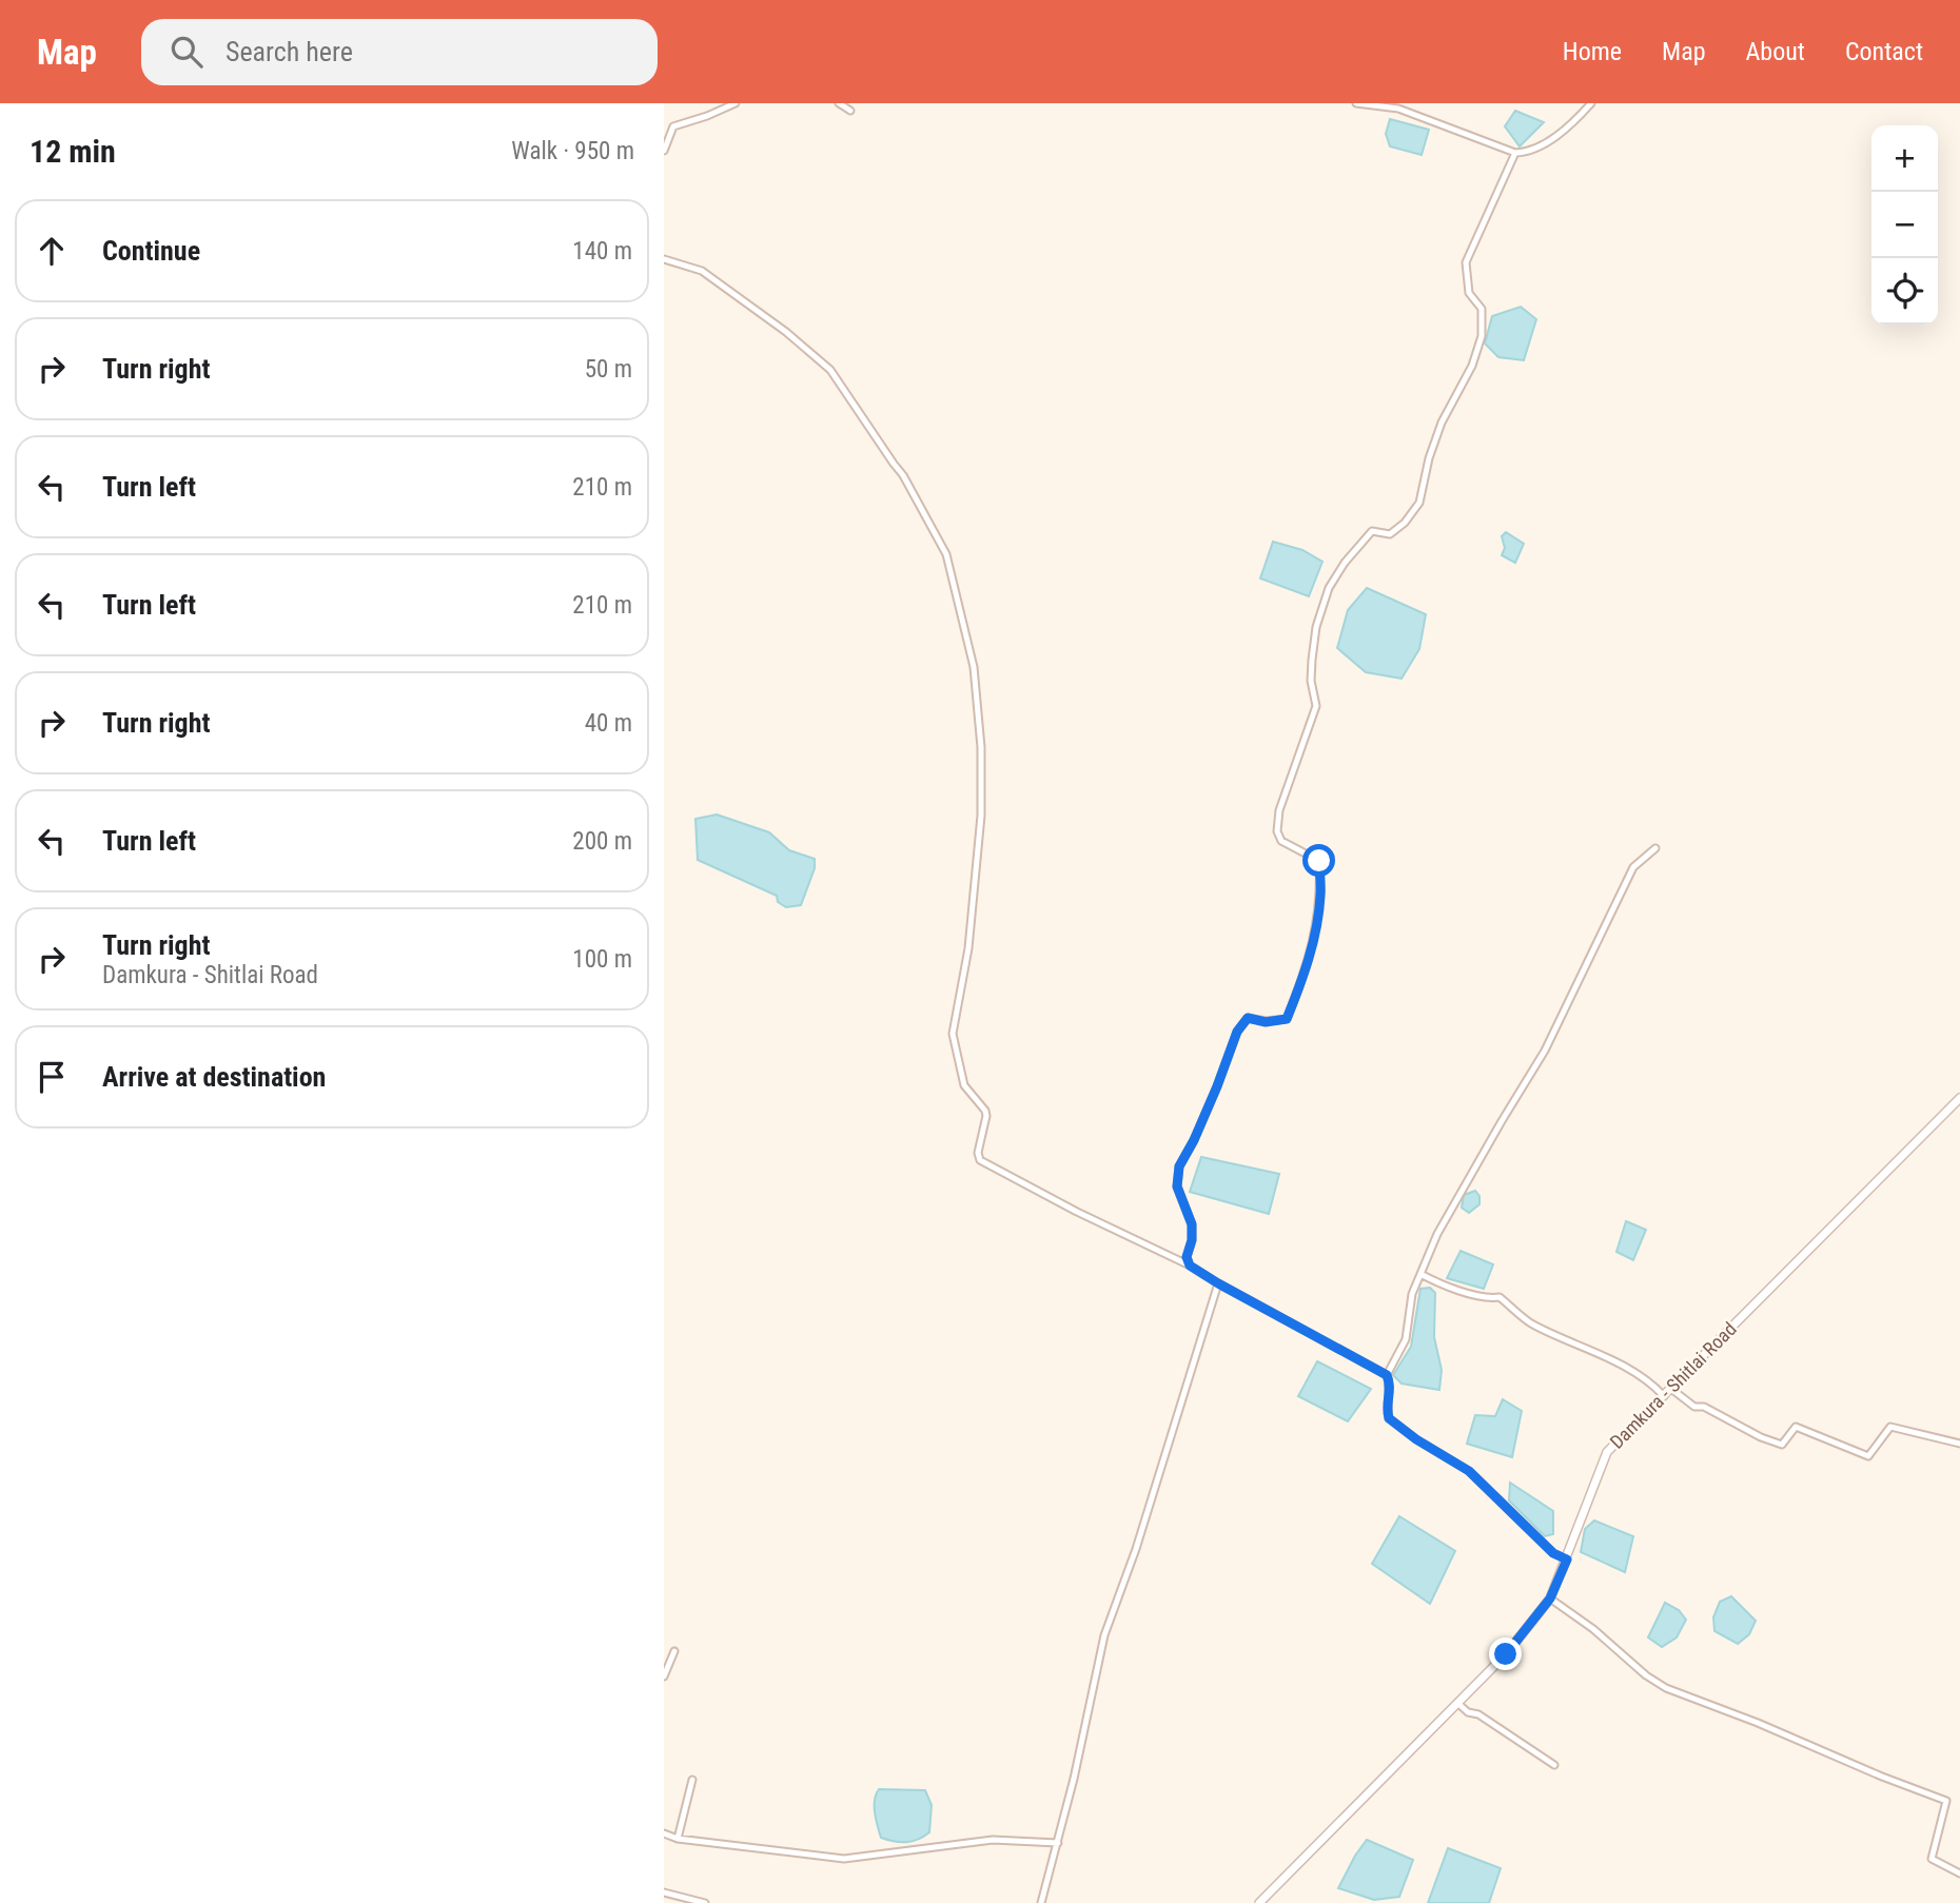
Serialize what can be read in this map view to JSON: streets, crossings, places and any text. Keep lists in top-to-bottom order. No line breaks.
{"streets":{"street":["Damkura - Shitlai Road"]},"page":{"header":"Map","search":"Search here","nav":["Home","Map","About","Contact"],"heading":["12 min","Walk · 950 m"],"map_buttons":["+","−"],"list":[["Continue","140 m"],["Turn right","50 m"],["Turn left","210 m"],["Turn left","210 m"],["Turn right","40 m"],["Turn left","200 m"],["Turn right","Damkura - Shitlai Road","100 m"],"Arrive at destination"]}}
